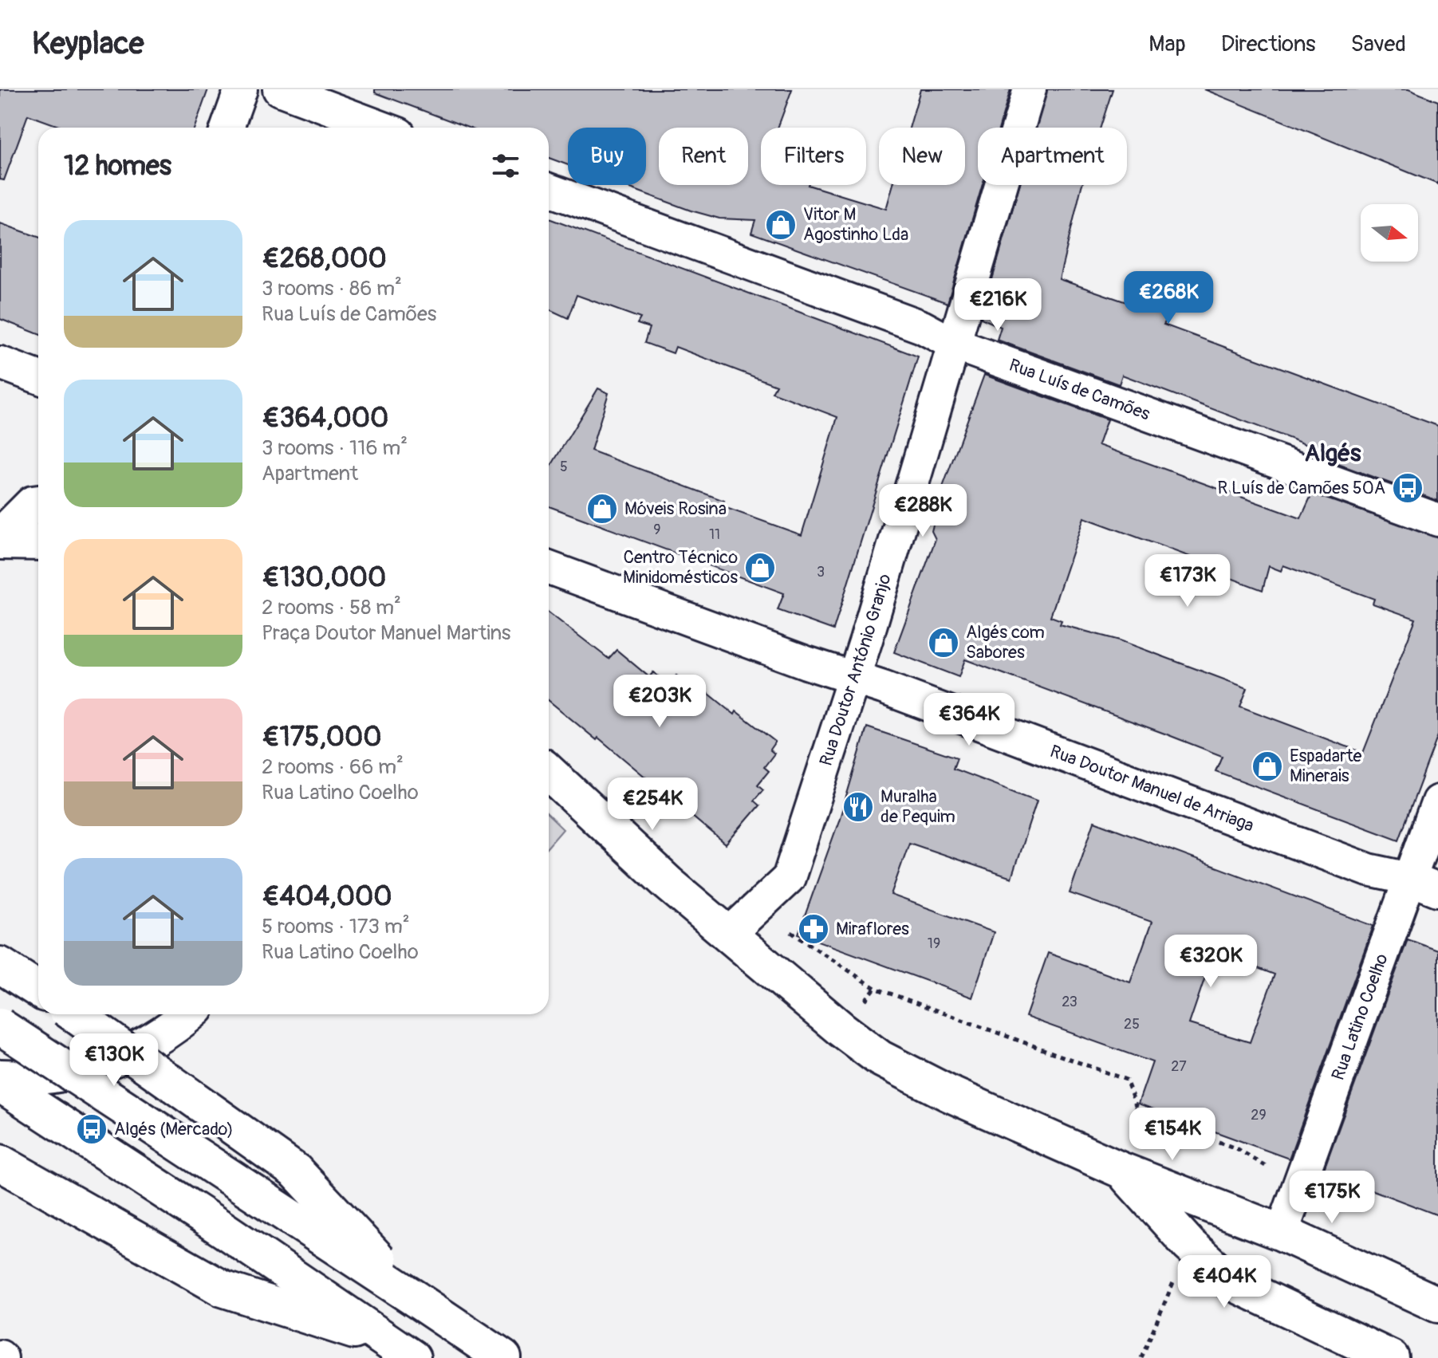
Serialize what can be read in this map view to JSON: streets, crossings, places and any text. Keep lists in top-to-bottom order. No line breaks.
{"streets":{"street":["Rua Luís de Camões","Rua Doutor António Granjo","Rua Doutor Manuel de Arriaga","Rua Latino Coelho"]},"crossings":[["Rua Luís de Camões","Rua Doutor António Granjo"],["Rua Doutor António Granjo","Rua Doutor Manuel de Arriaga"],["Rua Doutor Manuel de Arriaga","Rua Latino Coelho"]],"districts":["Algés"],"places":{"shop":["Vitor M Agostinho Lda","Móveis Rosina","Centro Técnico Minidomésticos","Algés com Sabores","Espadarte Minerais"],"bus stop":["R Luís de Camões 50A","Algés (Mercado)"],"restaurant":["Muralha de Pequim"],"pharmacy":["Miraflores"]},"house_numbers":["5","9","11","3","19","23","25","27","29"],"north":"right","page":{"header":"Keyplace","nav":["Map","Directions","Saved"],"chip":["Buy","Rent","Filters","New","Apartment"],"heading":"12 homes","list":[{"name":"€268,000","note":"3 rooms · 86 m² · Rua Luís de Camões"},{"name":"€364,000","note":"3 rooms · 116 m² · Apartment"},{"name":"€130,000","note":"2 rooms · 58 m² · Praça Doutor Manuel Martins"},{"name":"€175,000","note":"2 rooms · 66 m² · Rua Latino Coelho"},{"name":"€404,000","note":"5 rooms · 173 m² · Rua Latino Coelho"}],"price":["€268K","€216K","€288K","€173K","€203K","€364K","€254K","€320K","€130K","€154K","€175K","€404K"]}}
